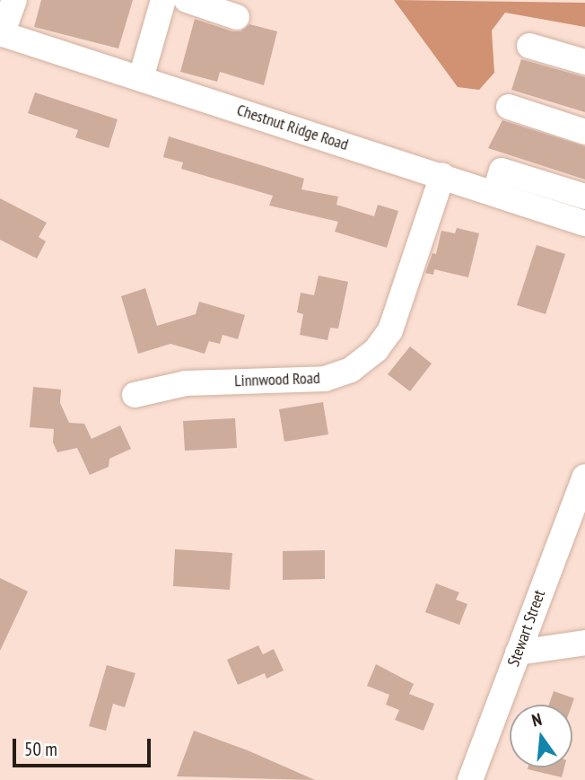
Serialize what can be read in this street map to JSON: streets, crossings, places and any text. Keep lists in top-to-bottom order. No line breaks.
{"streets":{"street":["Chestnut Ridge Road","Linnwood Road","Stewart Street"]},"crossings":[["Chestnut Ridge Road","Linnwood Road"]],"scale_bar":"50 m","north":"top"}
